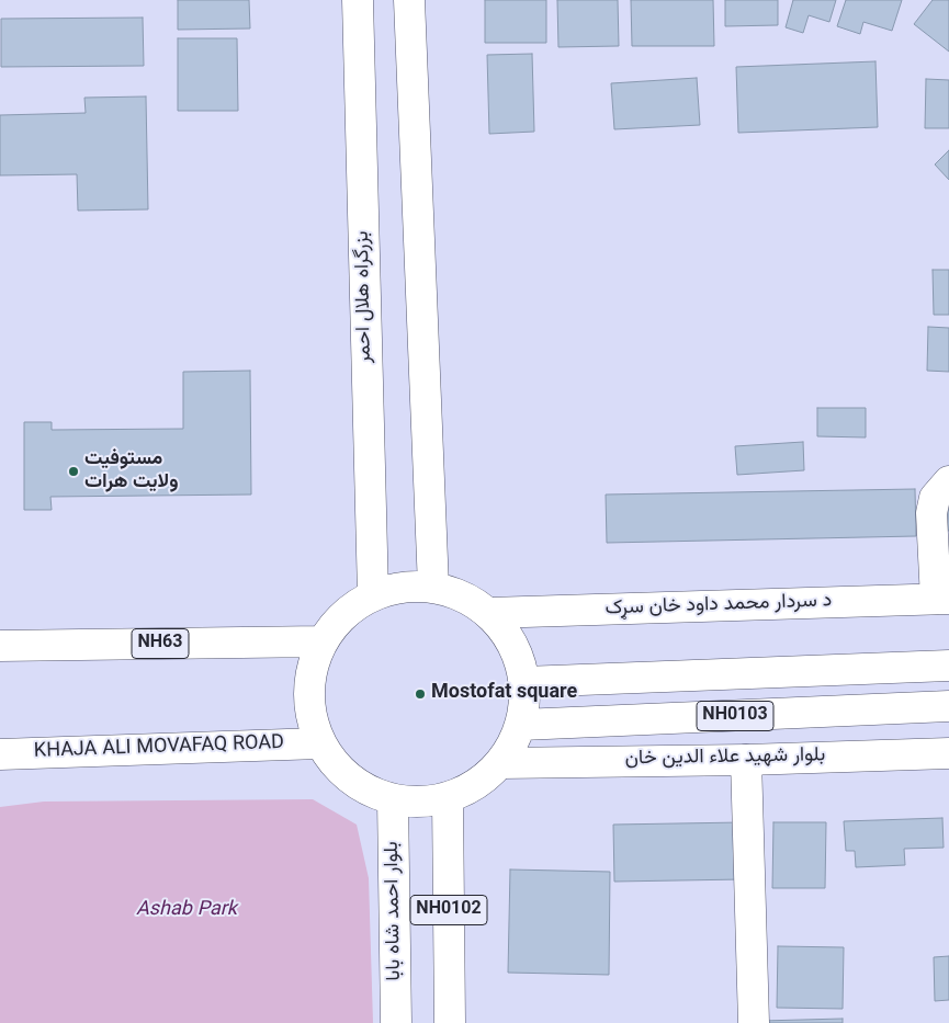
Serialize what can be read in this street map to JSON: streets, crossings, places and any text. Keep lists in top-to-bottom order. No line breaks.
{"streets":{"main road":["بزرگراه هلال احمر","د سردار محمد داود خان سړک","NH63","NH0103","KHAJA ALI MOVAFAQ ROAD","بلوار شهید علاء الدین خان","NH0102","بلوار احمد شاه بابا"]},"parks":["Ashab Park"],"places":["مستوفیت ولایت هرات","Mostofat square"]}
